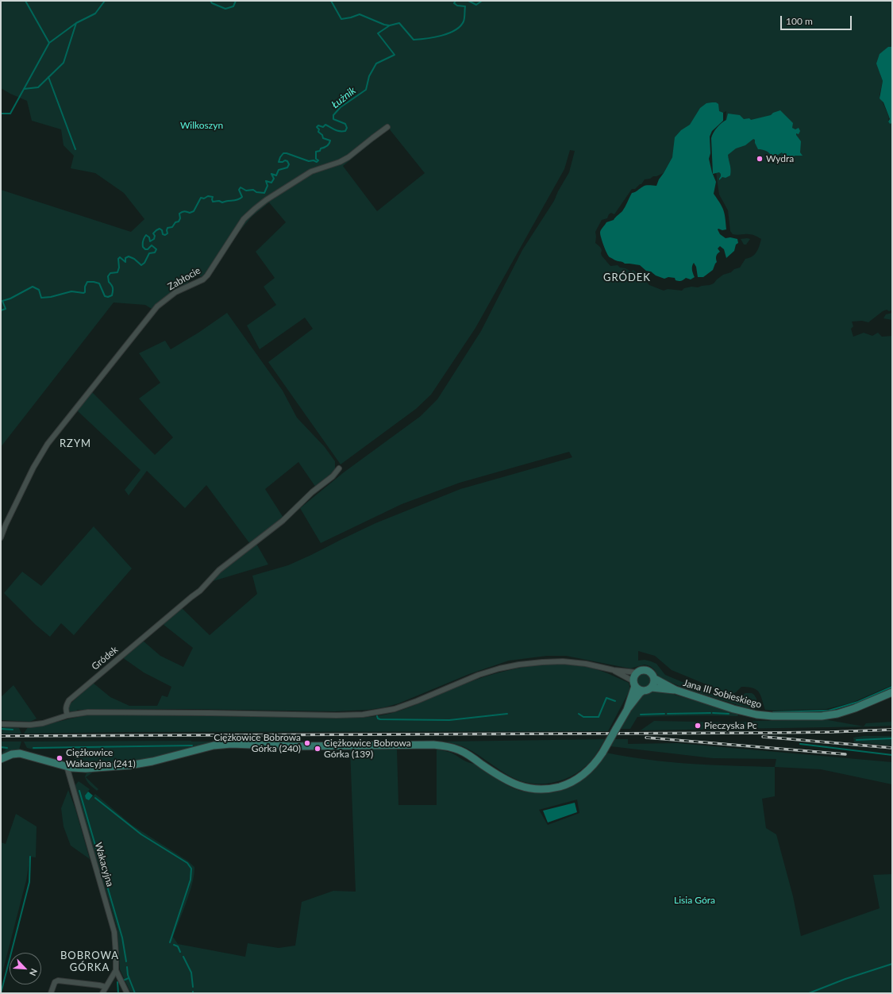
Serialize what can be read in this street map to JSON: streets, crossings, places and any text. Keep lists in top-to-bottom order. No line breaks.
{"streets":{"street":["Zabłocie","Gródek","Jana III Sobieskiego","Wakacyjna"]},"districts":["GRÓDEK","RZYM","BOBROWA GÓRKA"],"water":["Łużnik"],"parks":["Wilkoszyn","Lisia Góra"],"places":["Wydra","Pieczyska Pc","Ciężkowice Bobrowa Górka (240)","Ciężkowice Bobrowa Górka (139)","Ciężkowice Wakacyjna (241)"],"scale_bar":"100 m","north":"bottom right"}
